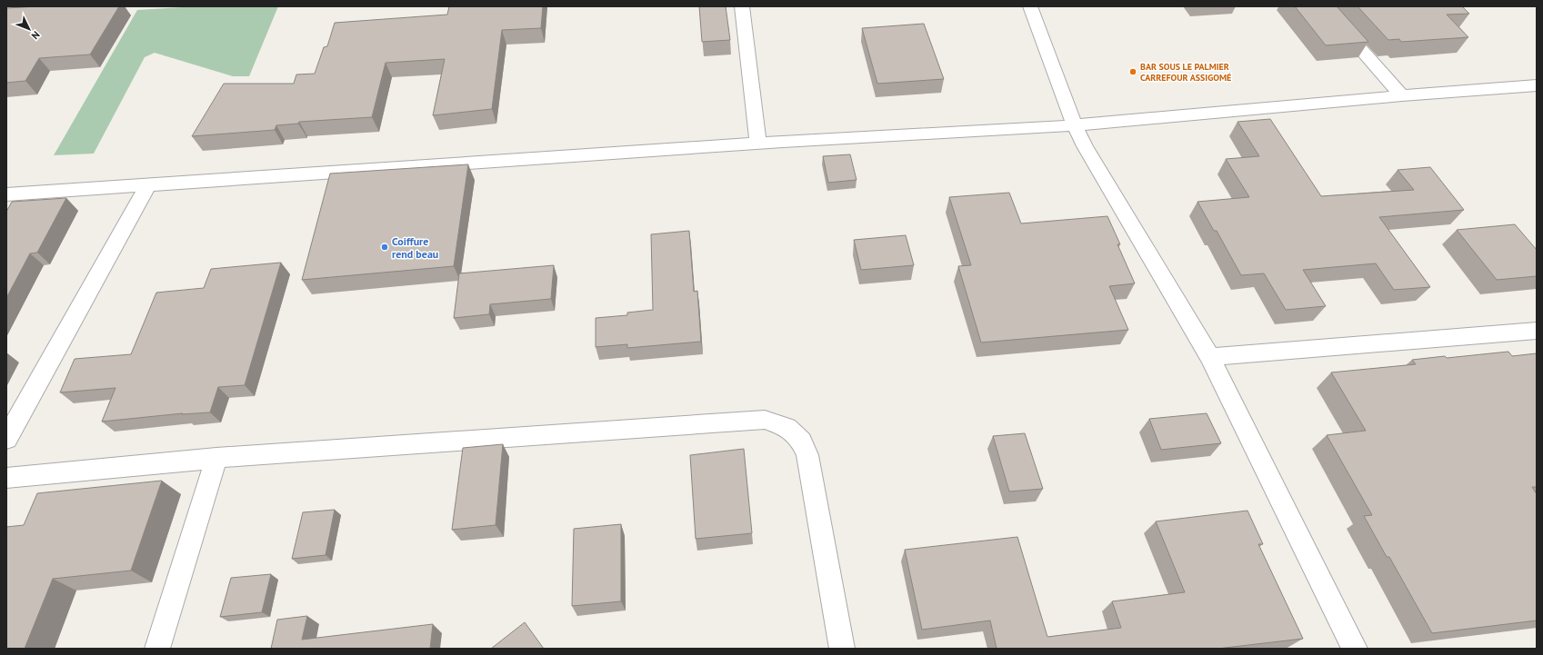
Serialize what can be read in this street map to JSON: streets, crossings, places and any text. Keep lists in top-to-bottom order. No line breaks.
{"places":["BAR SOUS LE PALMIER CARREFOUR ASSIGOMÉ","Coiffure rend beau"],"north":"bottom right"}
